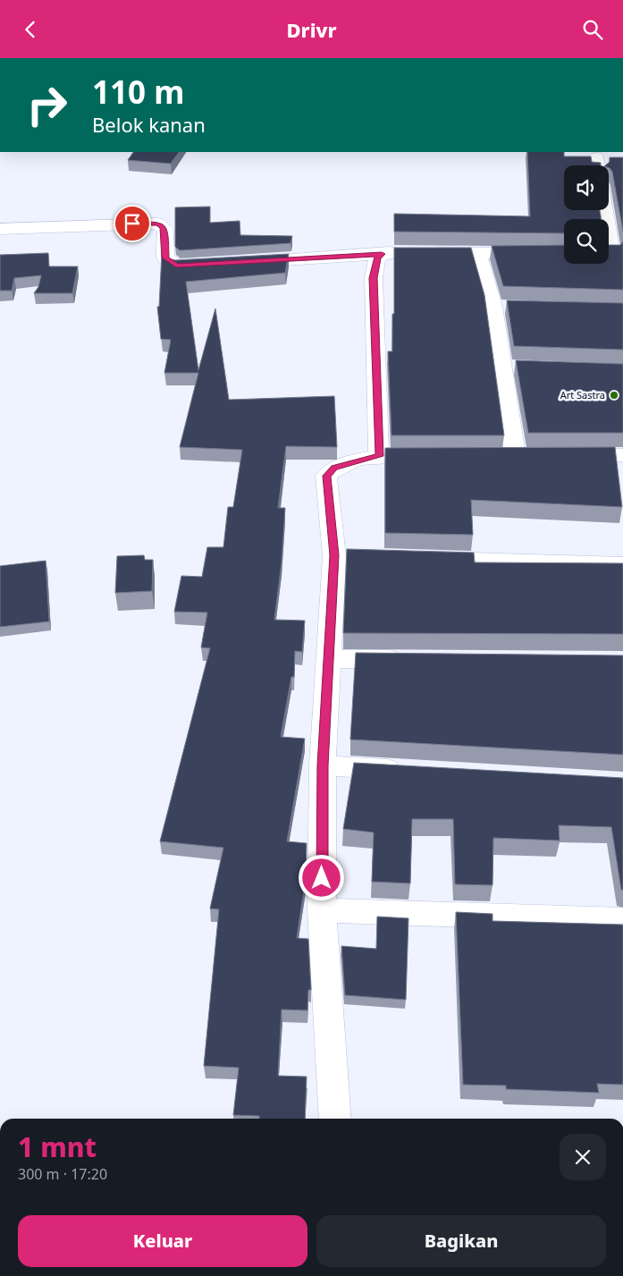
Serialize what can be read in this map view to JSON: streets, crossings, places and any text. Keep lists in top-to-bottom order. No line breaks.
{"places":["Art Sastra"],"page":{"header":"Drivr","turn":["110 m","Belok kanan"],"heading":["1 mnt","300 m · 17:20"],"buttons":["Keluar","Bagikan"]}}
